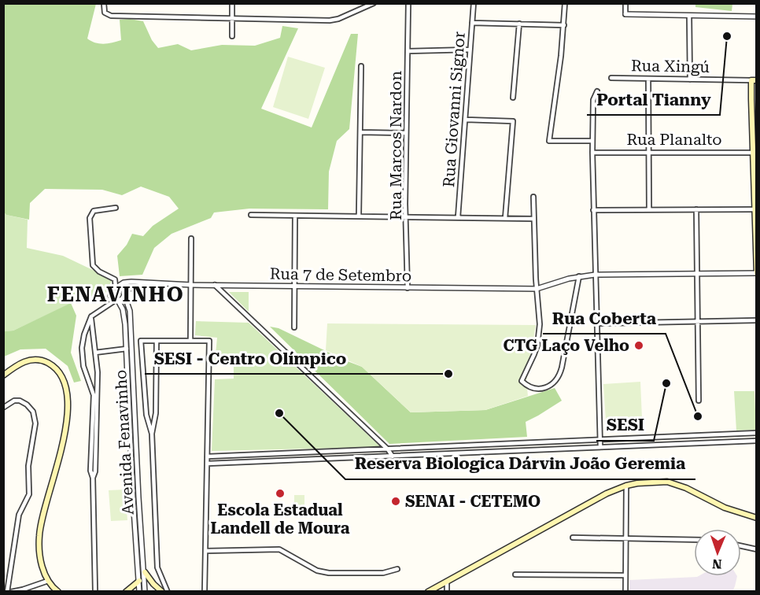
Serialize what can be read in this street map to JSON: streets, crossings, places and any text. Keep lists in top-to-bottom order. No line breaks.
{"streets":{"street":["Rua Xingú","Rua Giovanni Signor","Rua Planalto","Rua Marcos Nardon","Rua 7 de Setembro","Avenida Fenavinho"]},"crossings":[["Rua Marcos Nardon","Rua 7 de Setembro"],["Rua 7 de Setembro","Avenida Fenavinho"]],"districts":["FENAVINHO"],"places":["Portal Tianny","CTG Laço Velho","SESI - Centro Olímpico","SESI","Reserva Biologica Dárvin João Geremia","Rua Coberta","Escola Estadual Landell de Moura","SENAI - CETEMO"],"north":"bottom"}
